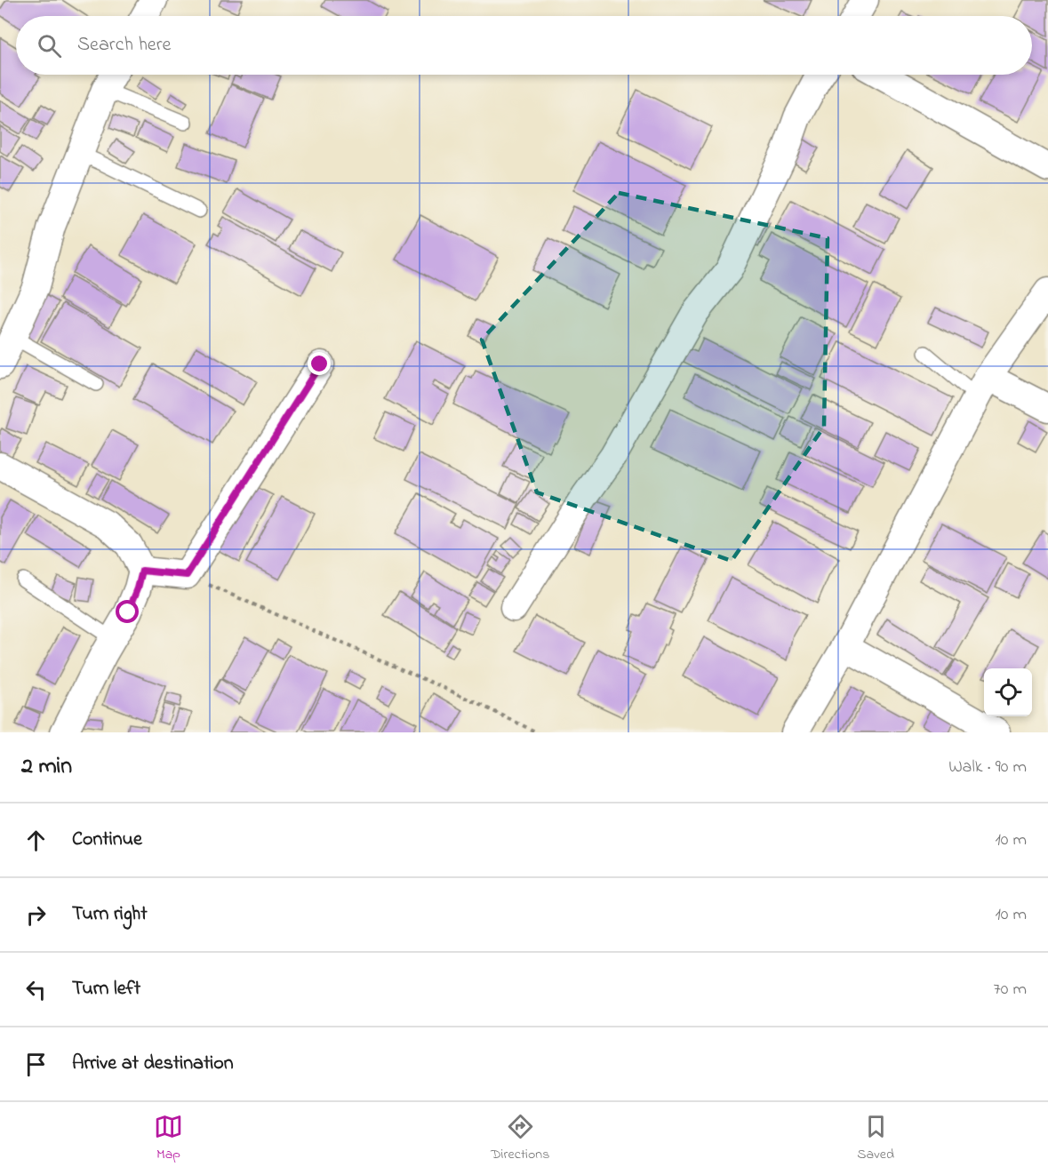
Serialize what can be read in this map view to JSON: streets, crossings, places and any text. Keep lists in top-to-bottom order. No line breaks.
{"page":{"search":"Search here","heading":["2 min","Walk · 90 m"],"list":[["Continue","10 m"],["Turn right","10 m"],["Turn left","70 m"],"Arrive at destination"],"nav":["Map","Directions","Saved"]}}
